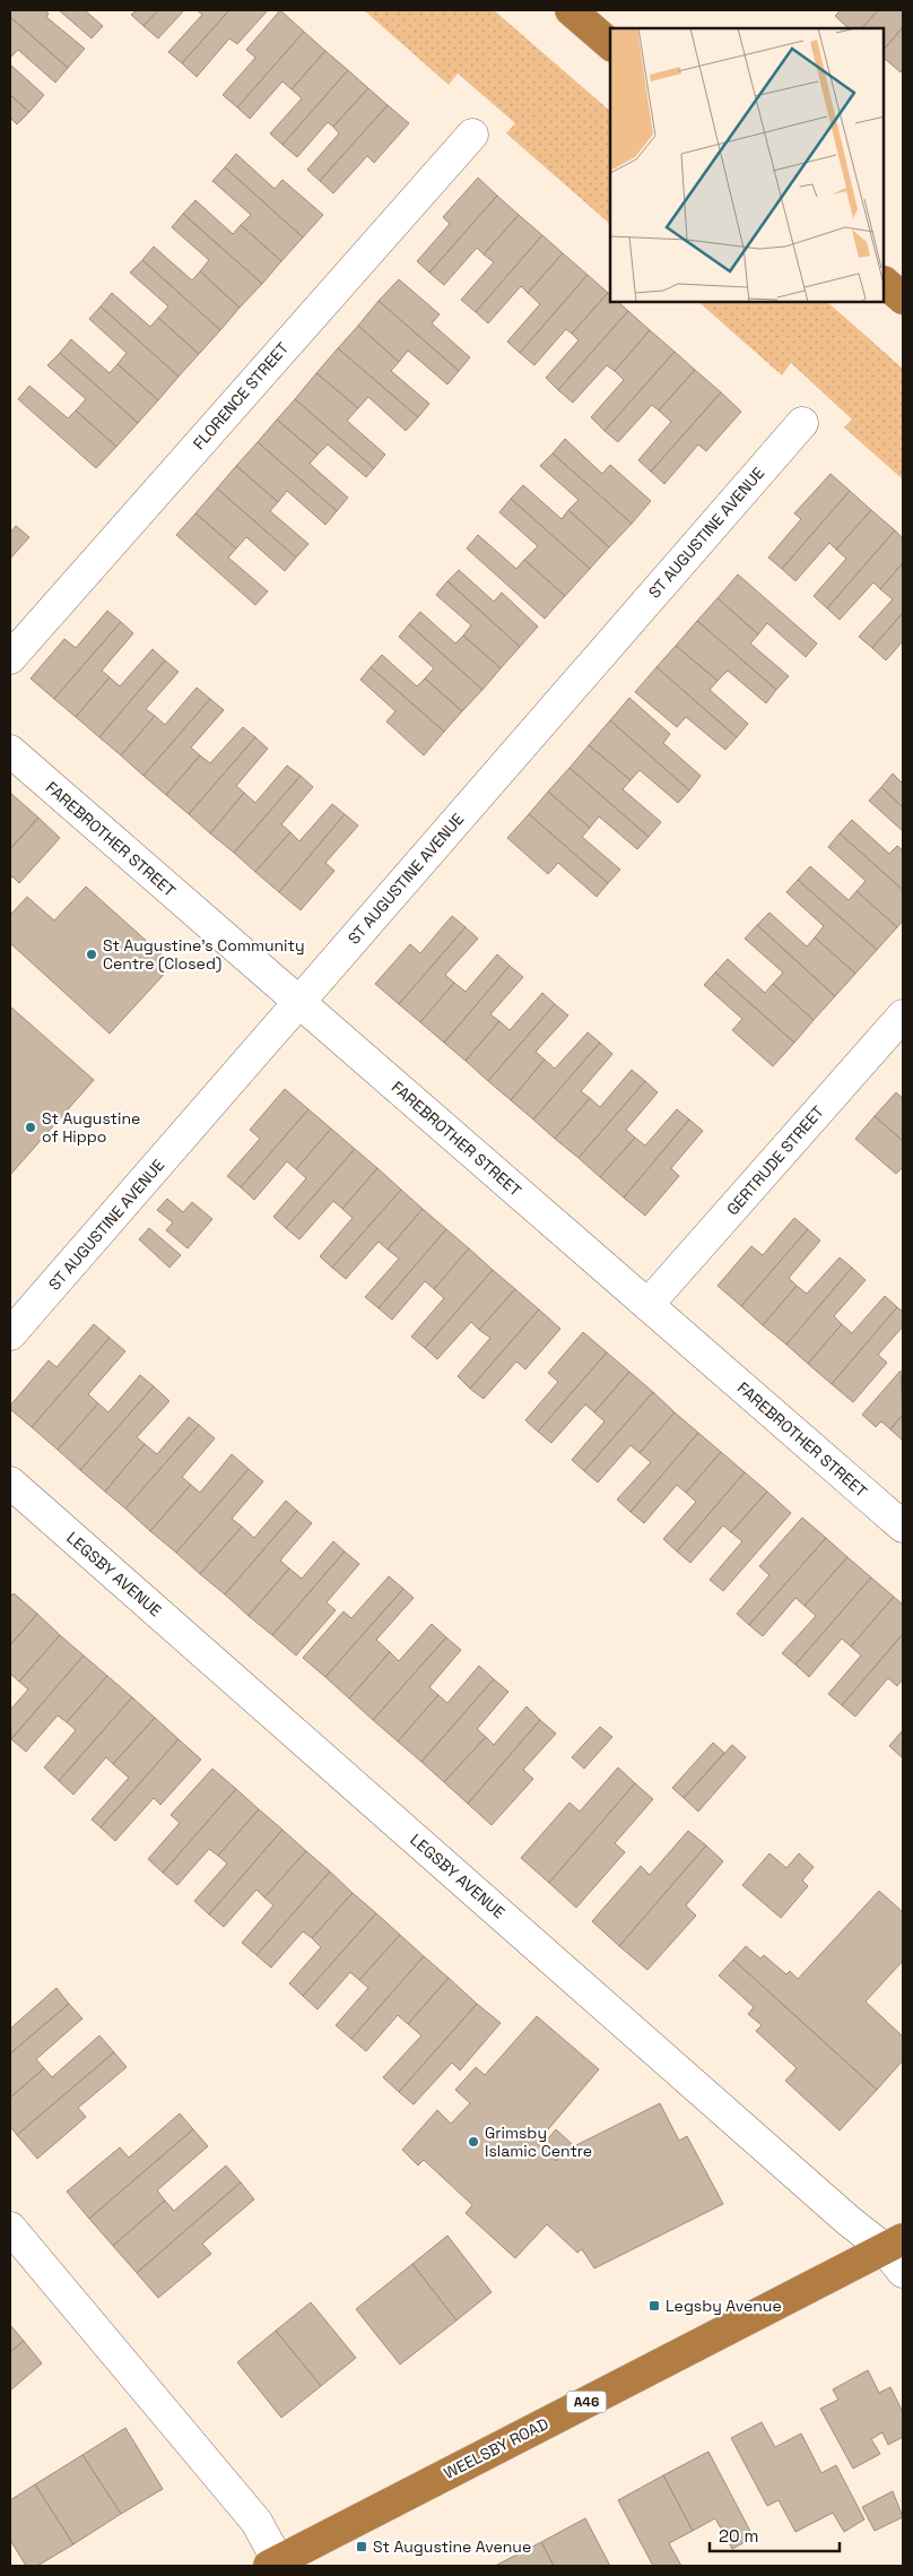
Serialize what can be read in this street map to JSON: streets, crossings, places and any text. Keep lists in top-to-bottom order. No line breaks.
{"streets":{"highway":["A46","WEELSBY ROAD"],"street":["FLORENCE STREET","ST AUGUSTINE AVENUE","FAREBROTHER STREET","GERTRUDE STREET","LEGSBY AVENUE"]},"crossings":[["ST AUGUSTINE AVENUE","FAREBROTHER STREET"],["FAREBROTHER STREET","GERTRUDE STREET"],["LEGSBY AVENUE","WEELSBY ROAD"]],"places":{"other":["St Augustine's Community Centre (Closed)","St Augustine of Hippo","Grimsby Islamic Centre"],"transit":["Legsby Avenue","St Augustine Avenue"]},"scale_bar":"20 m"}
